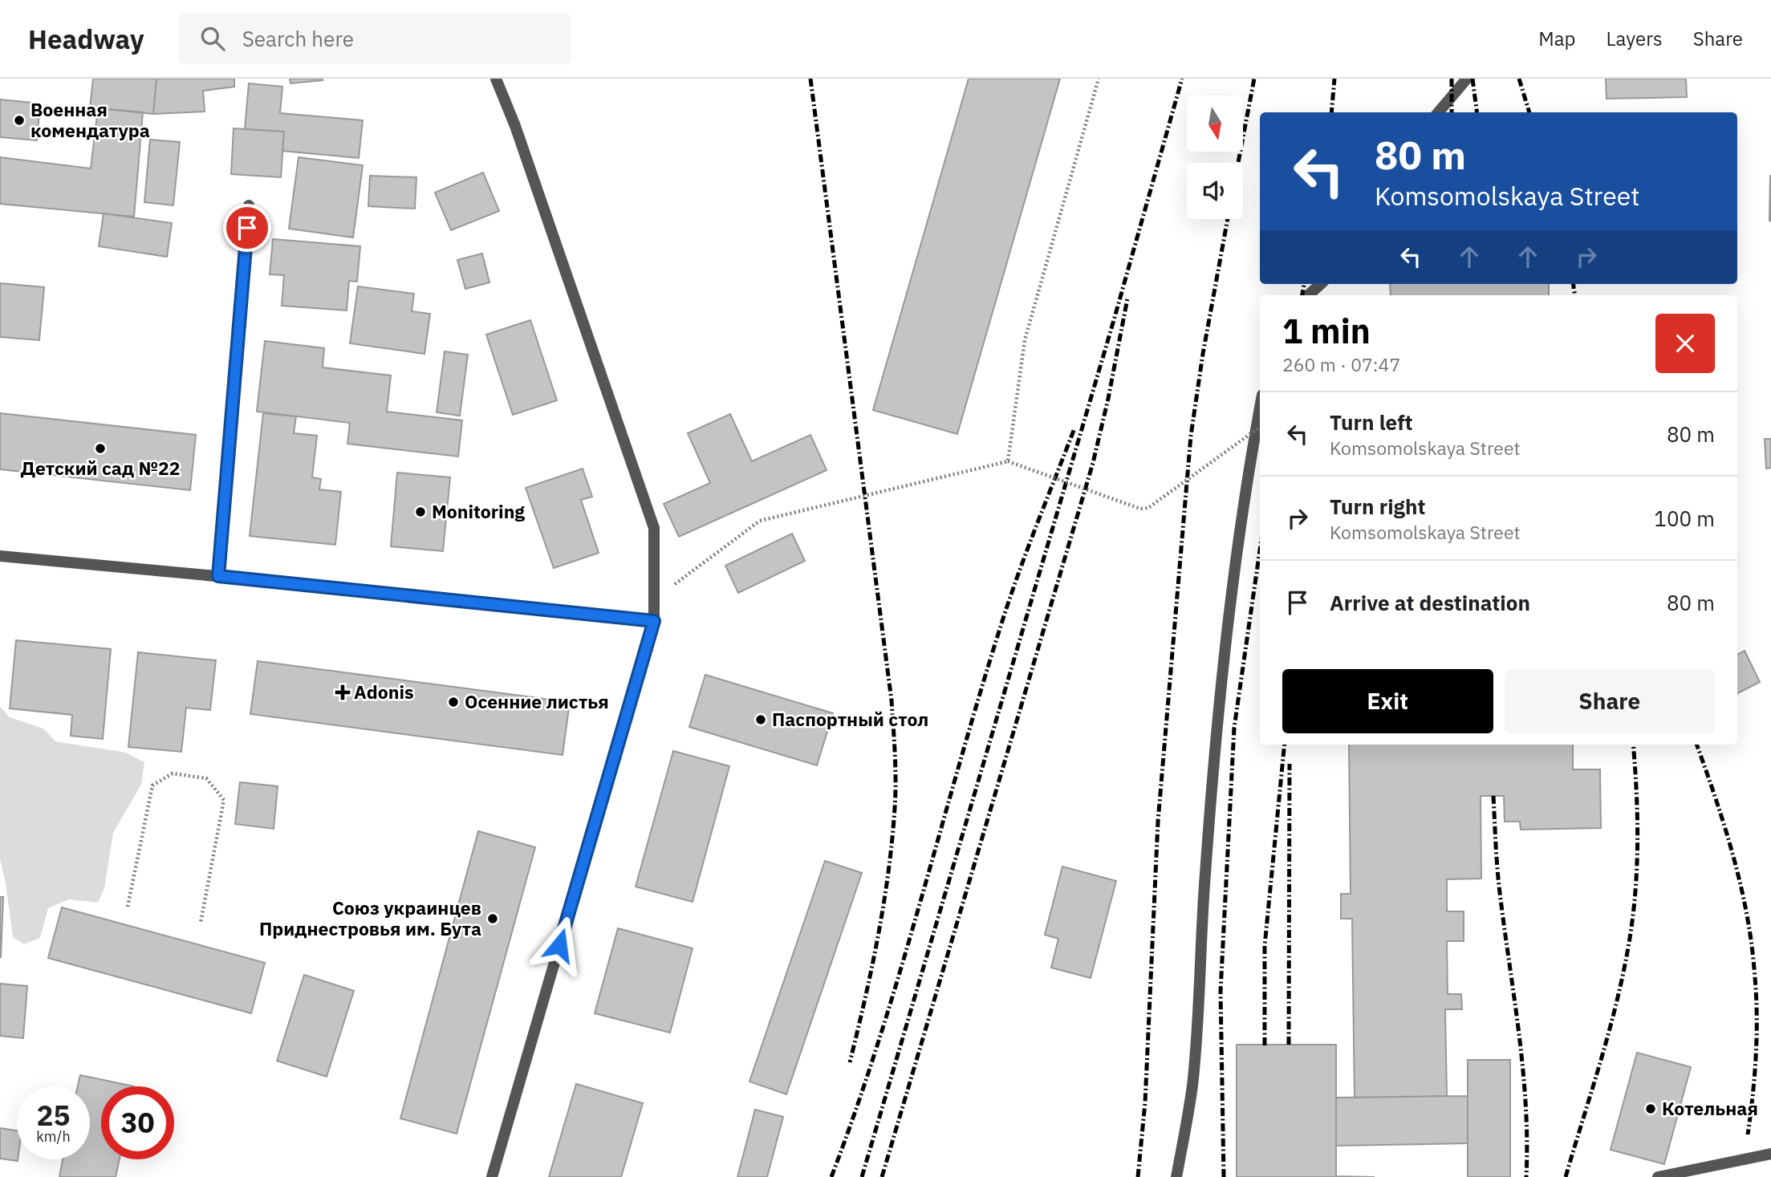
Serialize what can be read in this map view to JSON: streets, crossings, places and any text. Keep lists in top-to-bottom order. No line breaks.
{"places":{"other":["Военная комендатура","Детский сад №22","Monitoring","Осенние листья","Паспортный стол","Союз украинцев Приднестровья им. Бута","Котельная"],"health":["Adonis"]},"north":"bottom","page":{"header":"Headway","search":"Search here","nav":["Map","Layers","Share"],"turn":["80 m","Komsomolskaya Street"],"heading":["1 min","260 m · 07:47"],"list":[{"name":"Turn left","note":"Komsomolskaya Street","value":"80 m"},{"name":"Turn right","note":"Komsomolskaya Street","value":"100 m"},{"name":"Arrive at destination","value":"80 m"}],"buttons":["Exit","Share"],"speed":"25 km/h","limit":"30"}}
